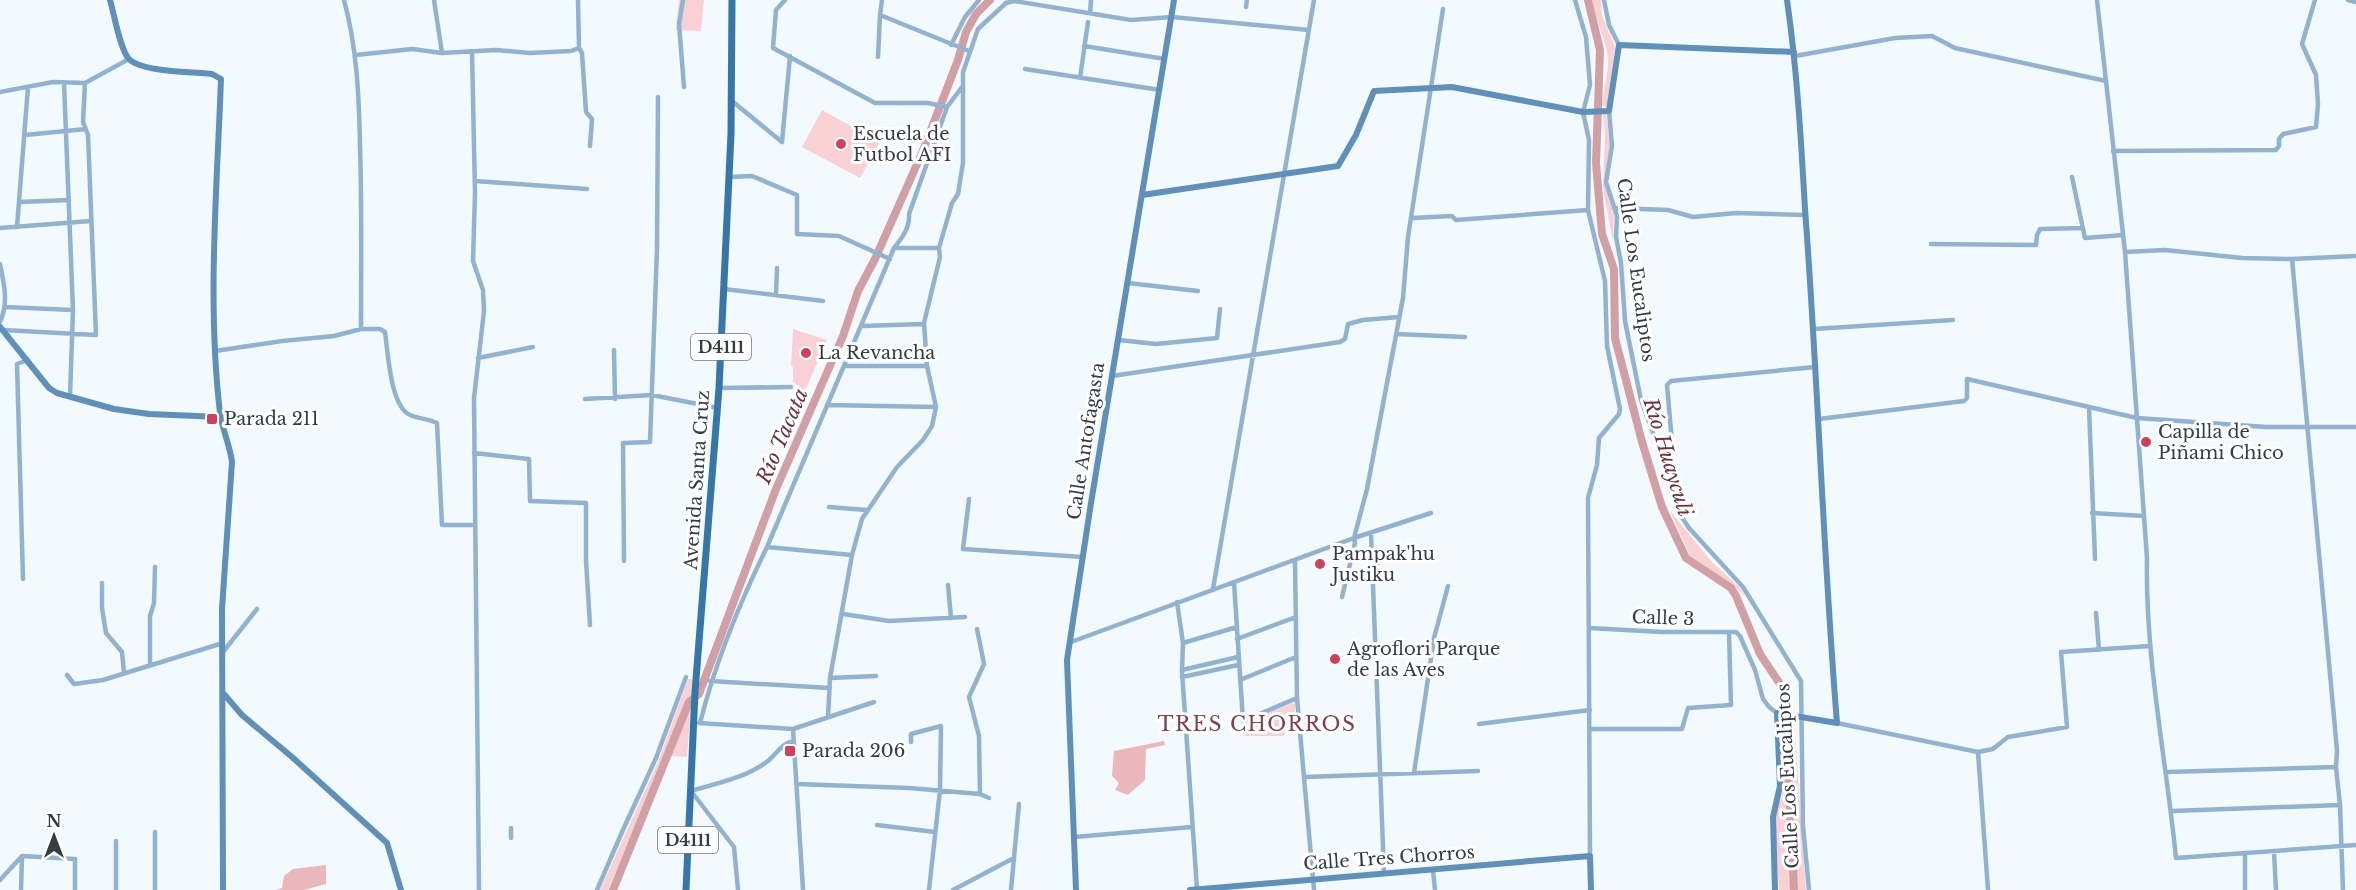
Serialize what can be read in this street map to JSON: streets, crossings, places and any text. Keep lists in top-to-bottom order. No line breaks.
{"streets":{"main road":["D4111","Avenida Santa Cruz"],"street":["Calle Los Eucaliptos","Calle Antofagasta","Calle 3","Calle Tres Chorros"]},"districts":["TRES CHORROS"],"water":["Río Tacata","Río Huayculi"],"places":{"other":["Escuela de Futbol AFI","La Revancha","Capilla de Piñami Chico","Pampak'hu Justiku","Agroflori Parque de las Aves"],"transit":["Parada 211","Parada 206"]},"north":"top"}
